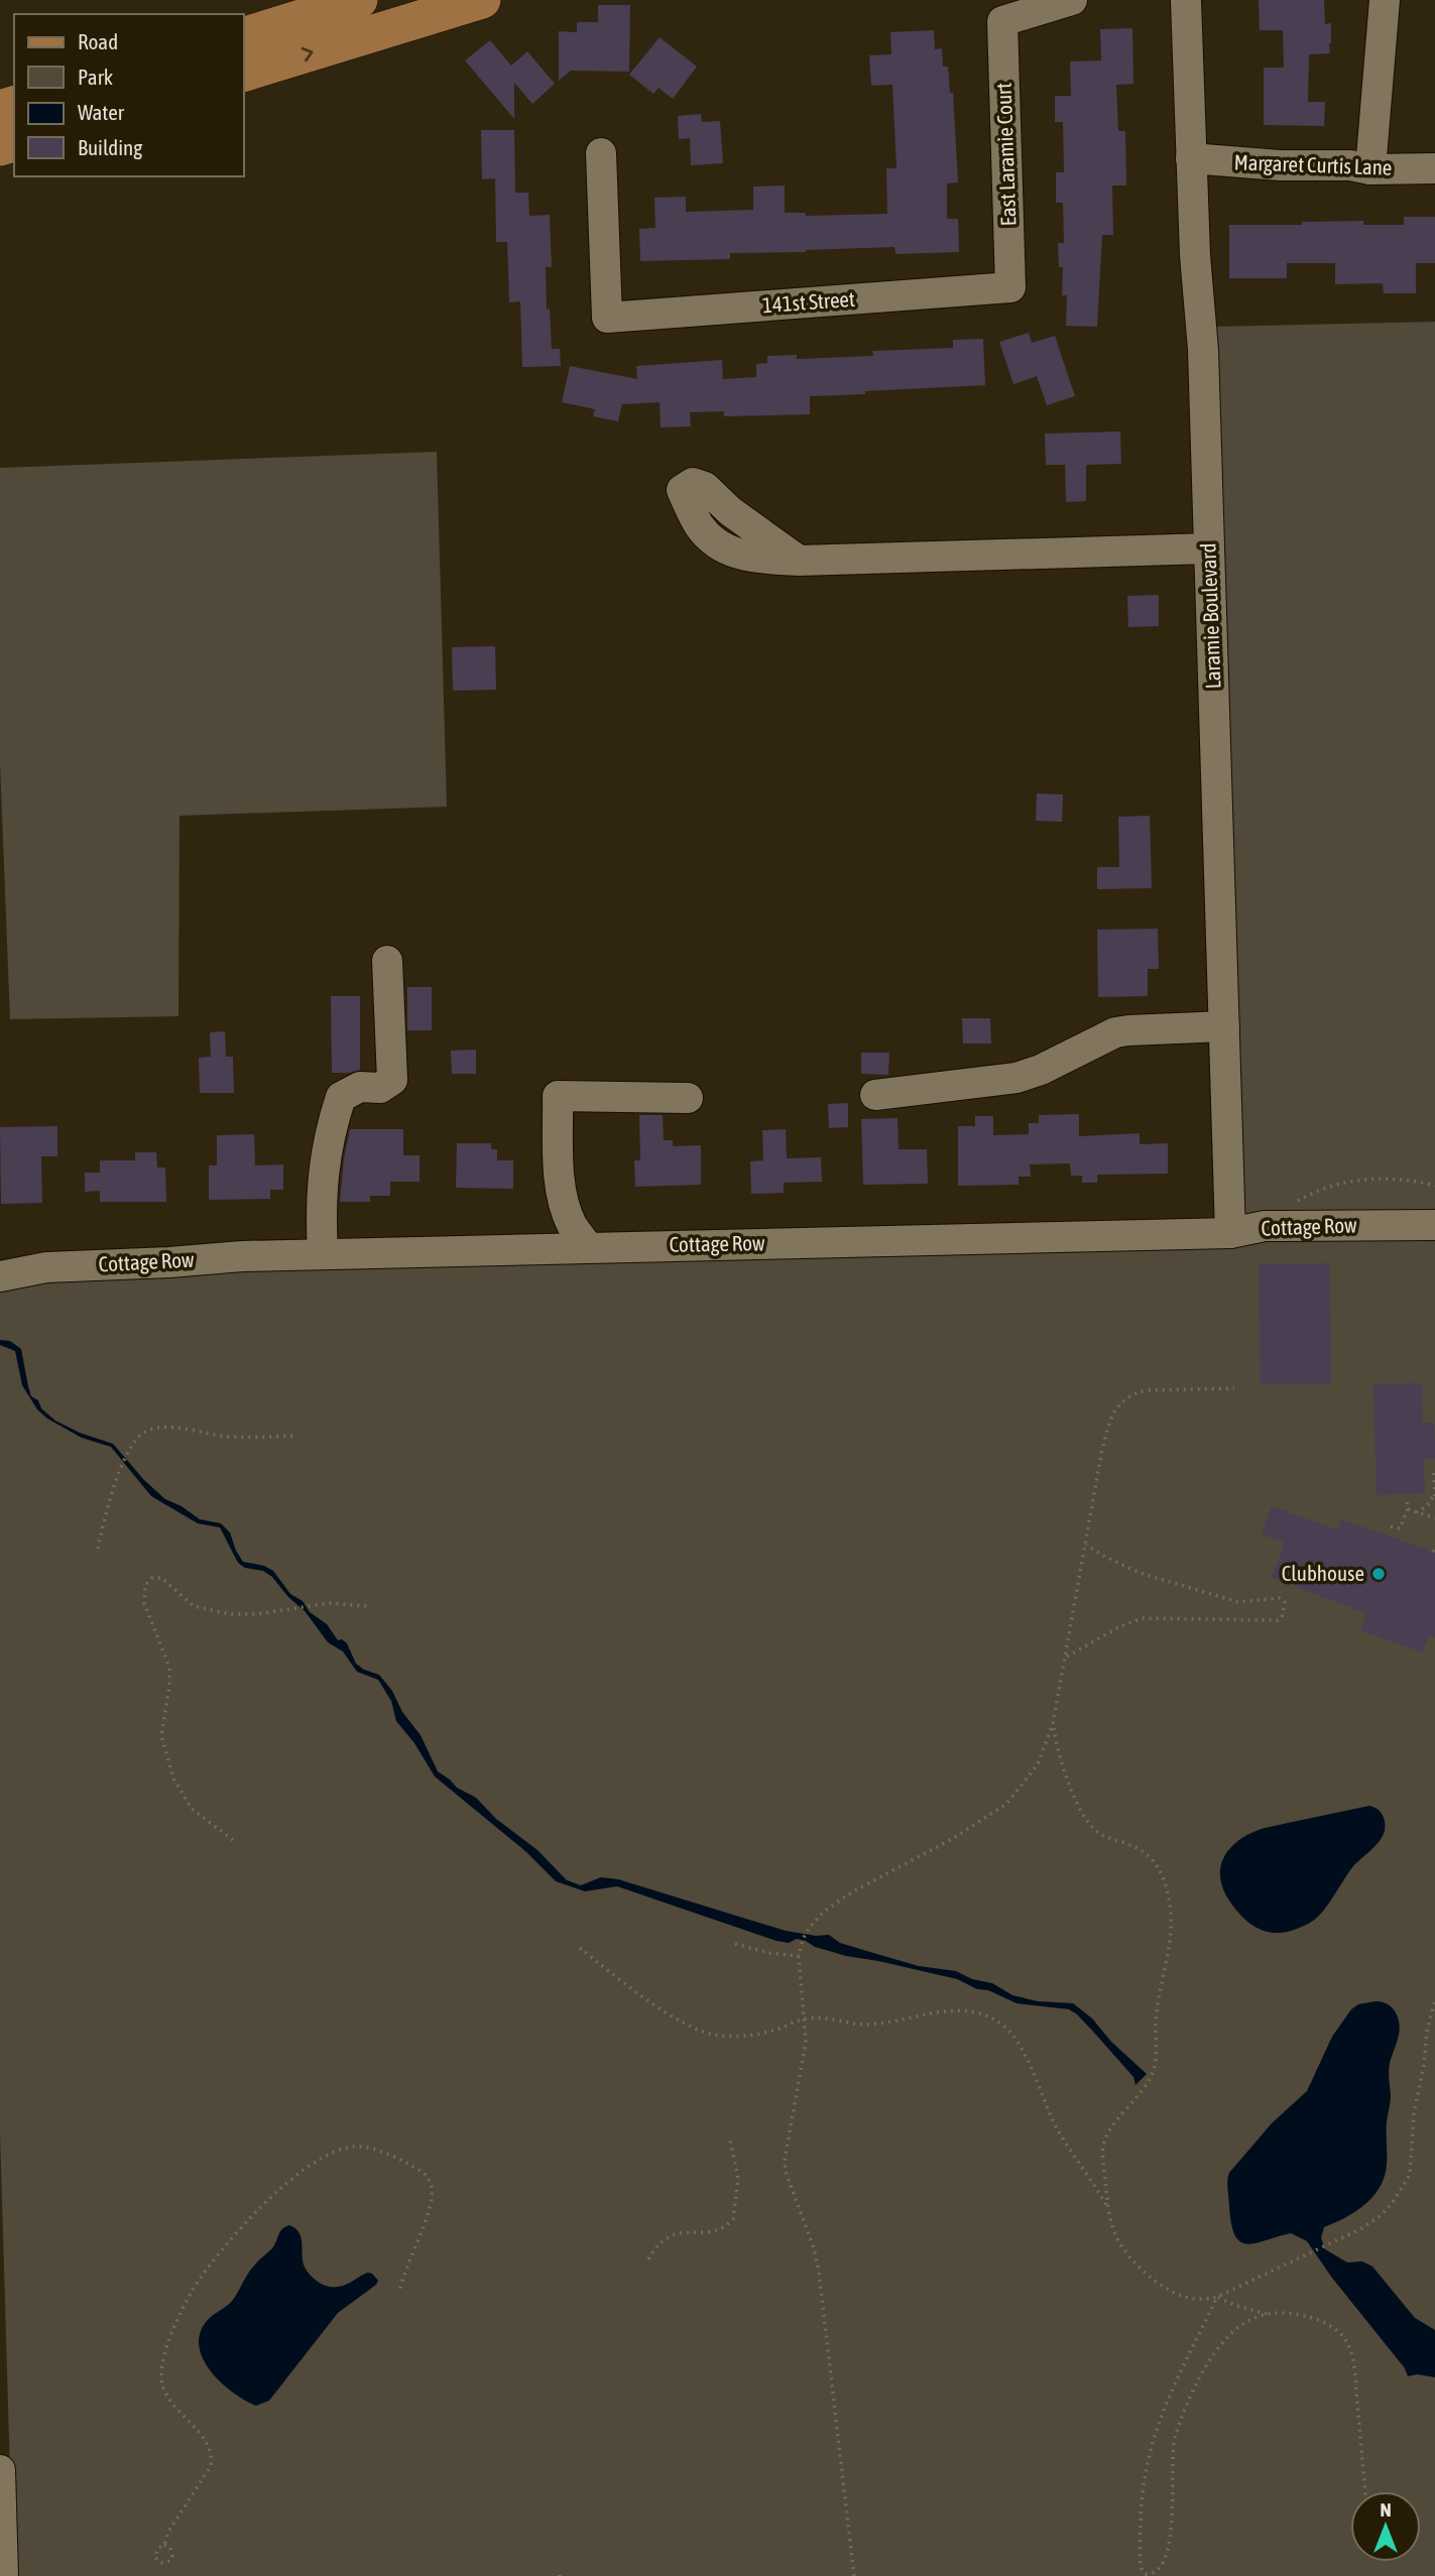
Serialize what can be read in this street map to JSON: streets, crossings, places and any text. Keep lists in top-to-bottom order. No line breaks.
{"streets":{"street":["East Laramie Court","Margaret Curtis Lane","141st Street","Laramie Boulevard","Cottage Row"]},"crossings":[["East Laramie Court","141st Street"],["Margaret Curtis Lane","Laramie Boulevard"],["Laramie Boulevard","Cottage Row"]],"places":["Clubhouse"],"legend":["Road","Park","Water","Building"],"north":"top"}
